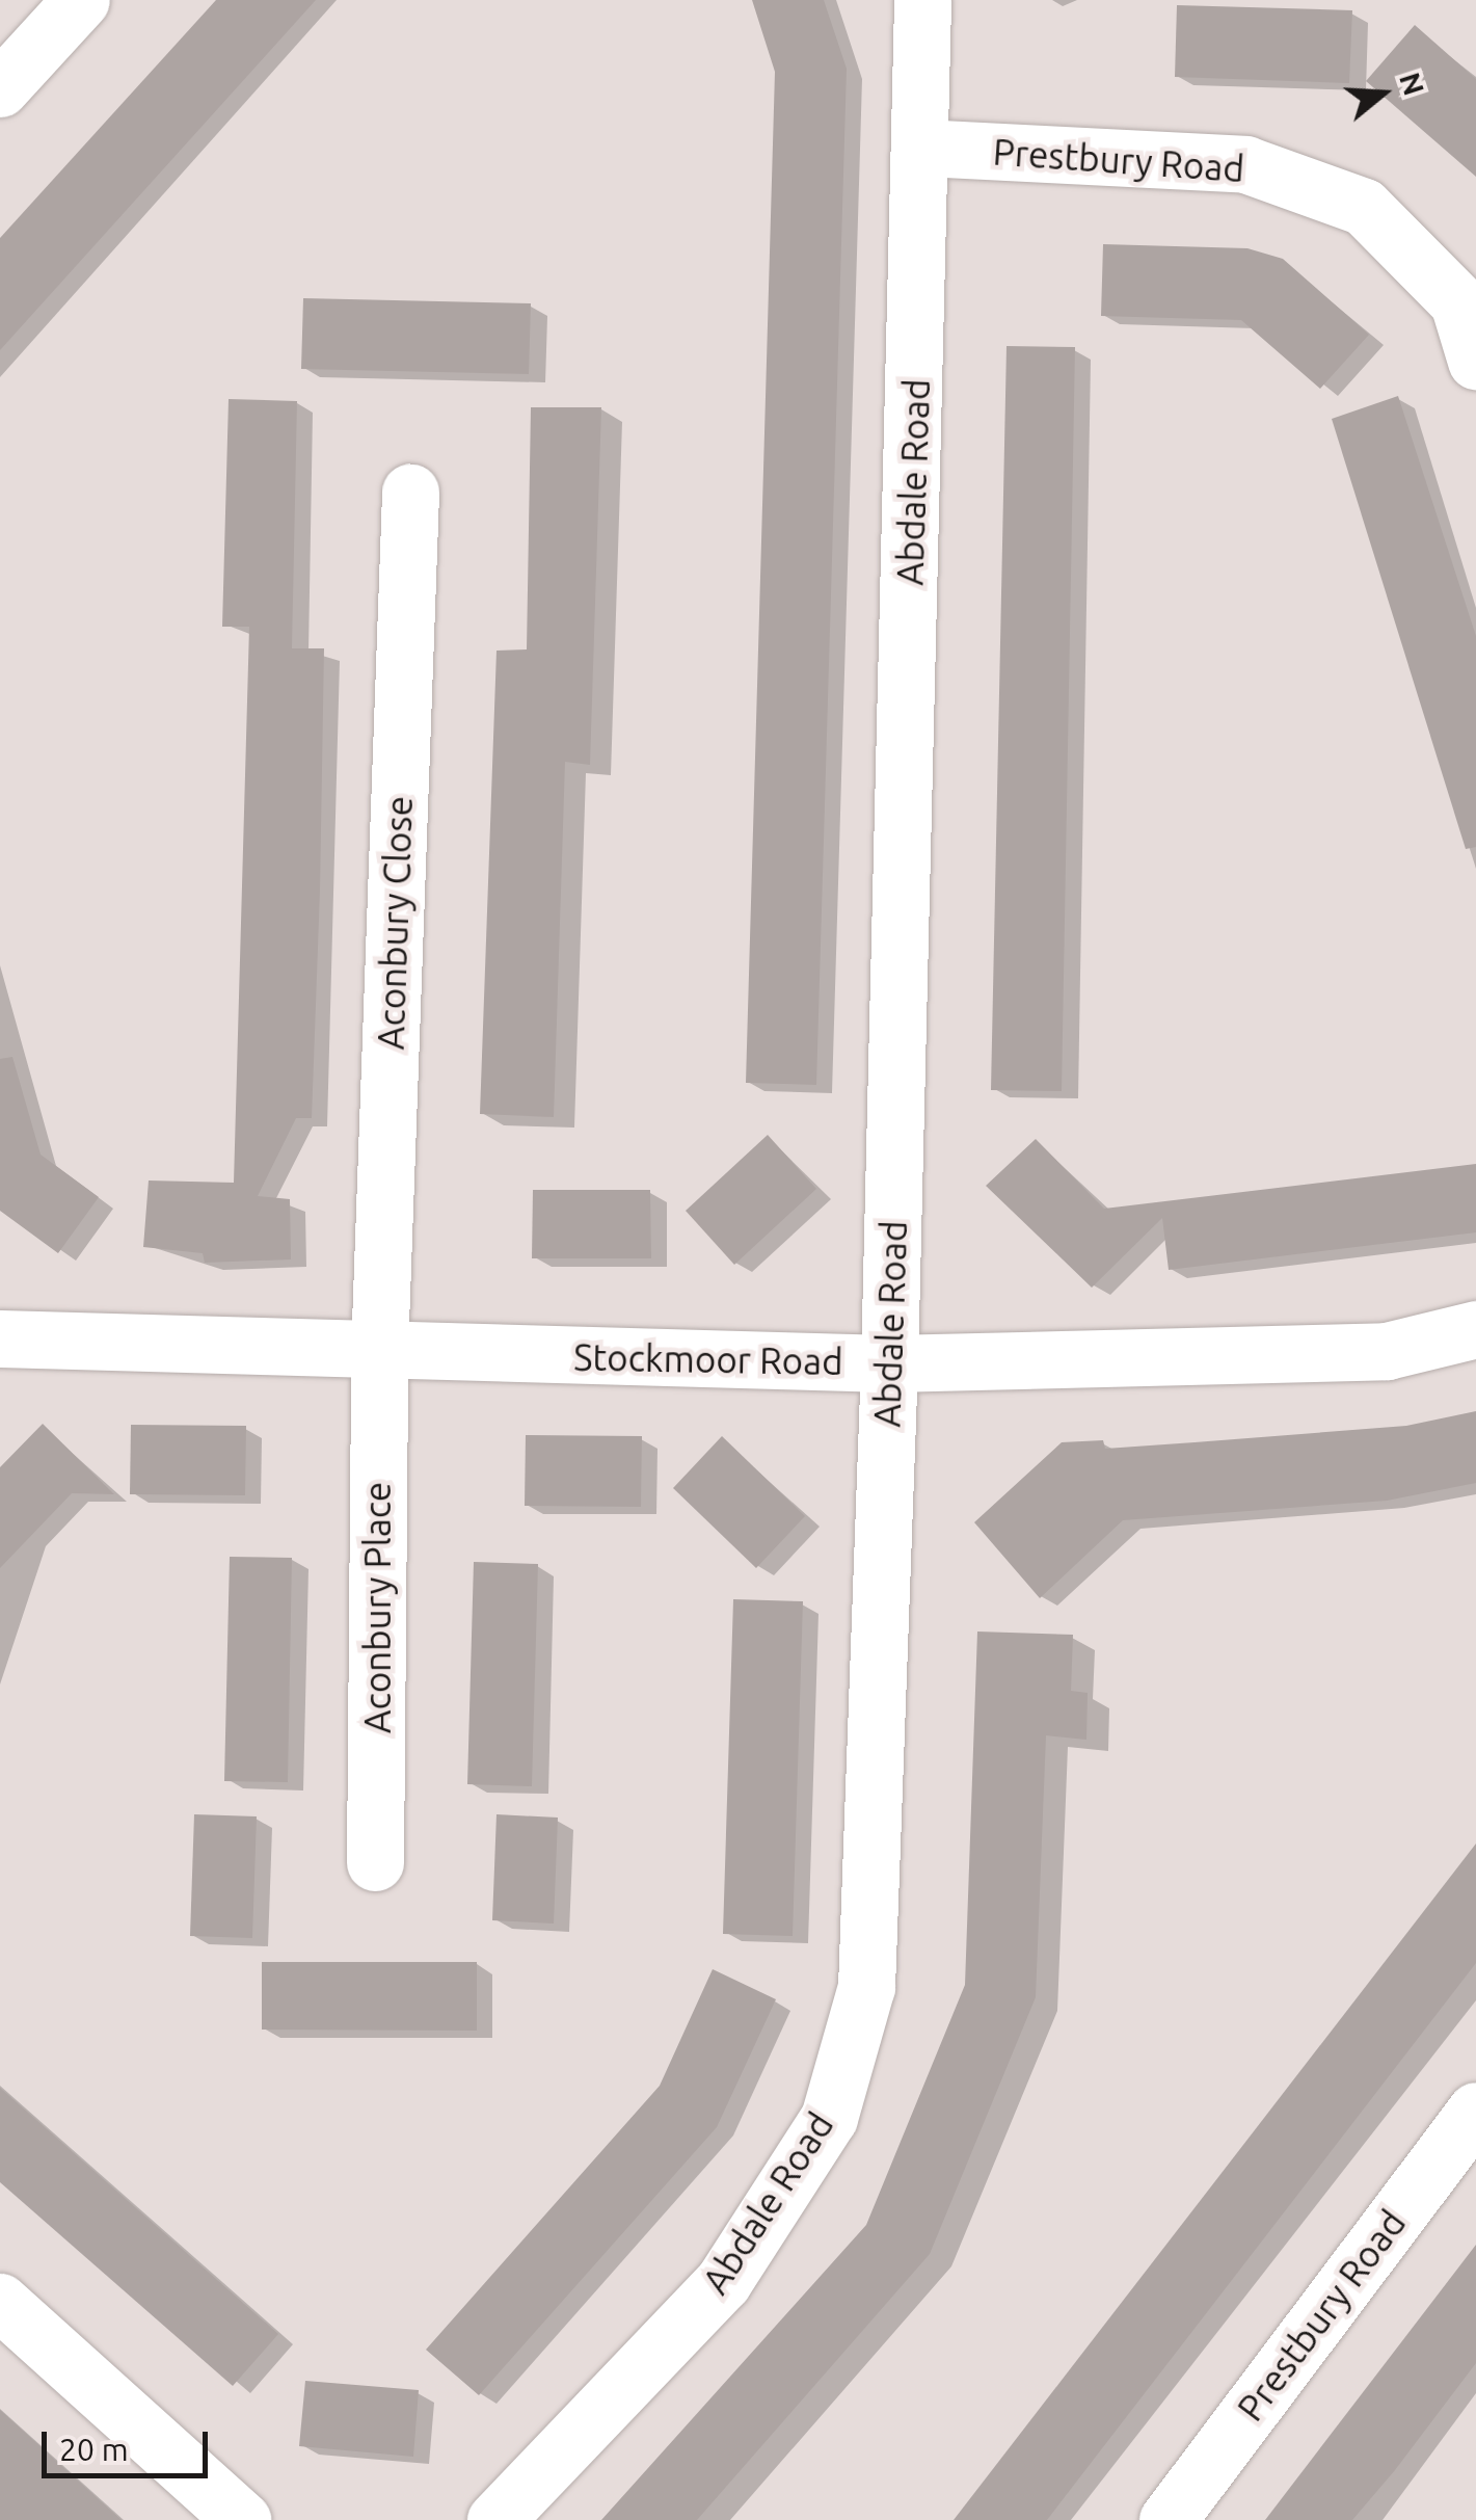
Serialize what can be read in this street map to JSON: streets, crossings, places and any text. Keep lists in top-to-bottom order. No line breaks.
{"streets":{"street":["Prestbury Road","Abdale Road","Aconbury Close","Stockmoor Road","Aconbury Place"]},"crossings":[["Prestbury Road","Abdale Road"],["Abdale Road","Stockmoor Road"],["Aconbury Close","Stockmoor Road"],["Aconbury Close","Aconbury Place"],["Stockmoor Road","Aconbury Place"]],"scale_bar":"20 m","north":"right"}
